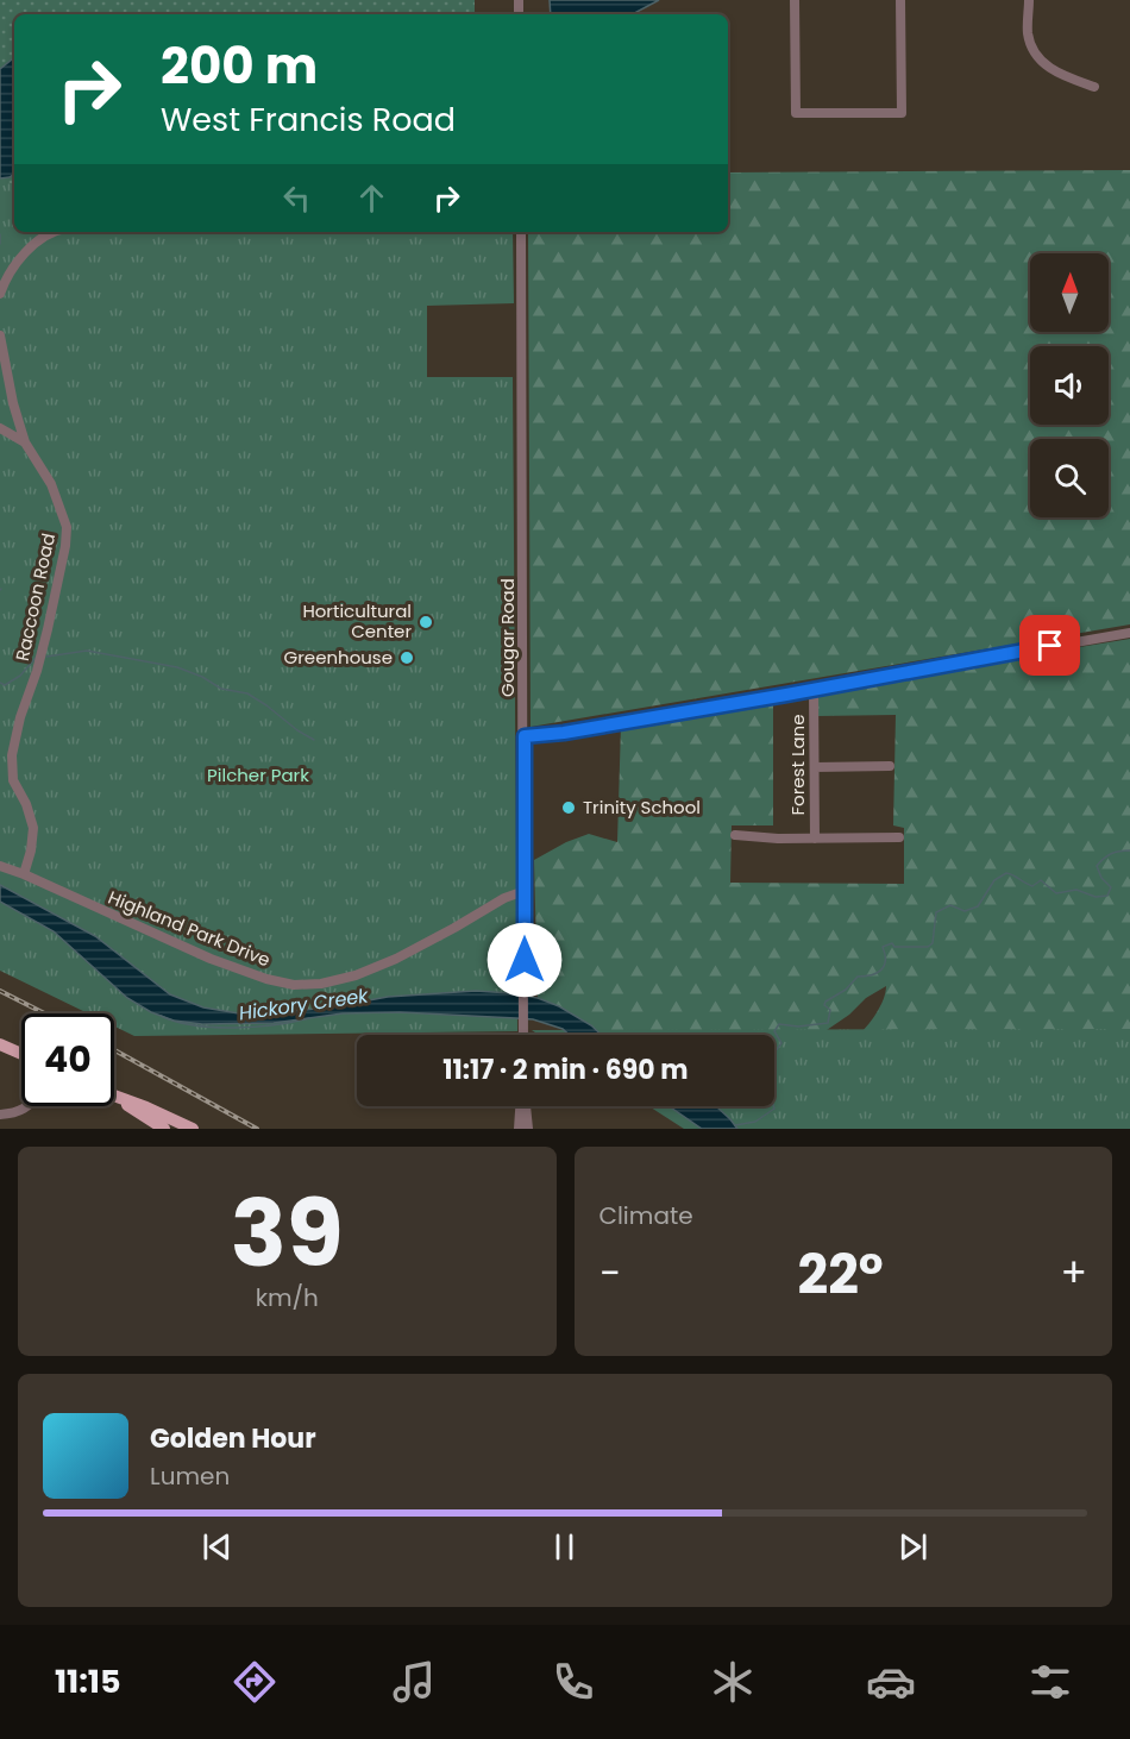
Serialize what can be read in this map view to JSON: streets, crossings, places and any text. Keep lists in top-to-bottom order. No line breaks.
{"streets":{"street":["Raccoon Road","Gougar Road","Forest Lane","Highland Park Drive"]},"crossings":[["Raccoon Road","Highland Park Drive"],["Gougar Road","Highland Park Drive"]],"water":["Hickory Creek"],"parks":["Pilcher Park"],"places":["Horticultural Center","Greenhouse","Trinity School"],"north":"top","page":{"turn":["200 m","West Francis Road"],"limit":"40","trip":"11:17 · 2 min · 690 m","tile":[["39","km/h"],"Climate"],"heat":["−","22°","+"],"song":["Golden Hour","Lumen"],"tabs":"11:15"}}
